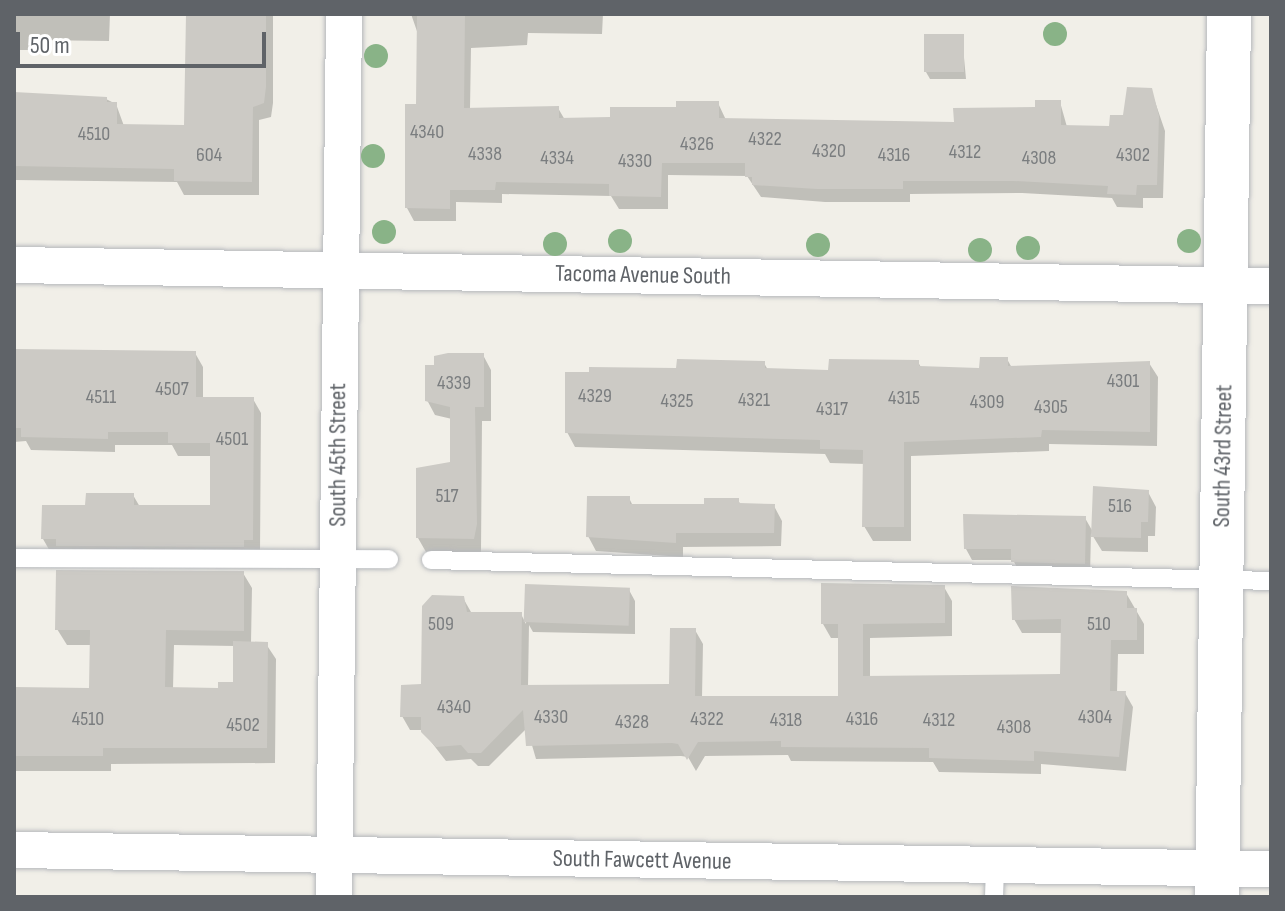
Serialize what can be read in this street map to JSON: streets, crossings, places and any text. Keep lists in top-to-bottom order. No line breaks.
{"streets":{"street":["Tacoma Avenue South","South 45th Street","South 43rd Street","South Fawcett Avenue"]},"crossings":[["Tacoma Avenue South","South 45th Street"],["Tacoma Avenue South","South 43rd Street"],["South 45th Street","South Fawcett Avenue"],["South 43rd Street","South Fawcett Avenue"]],"house_numbers":["4340","4510","4322","4326","4320","4312","4338","604","4316","4302","4334","4308","4330","4301","4339","4507","4329","4511","4315","4321","4325","4309","4305","4317","4501","517","516","509","510","4340","4330","4304","4510","4322","4316","4318","4312","4328","4502","4308"],"scale_bar":"50 m"}
